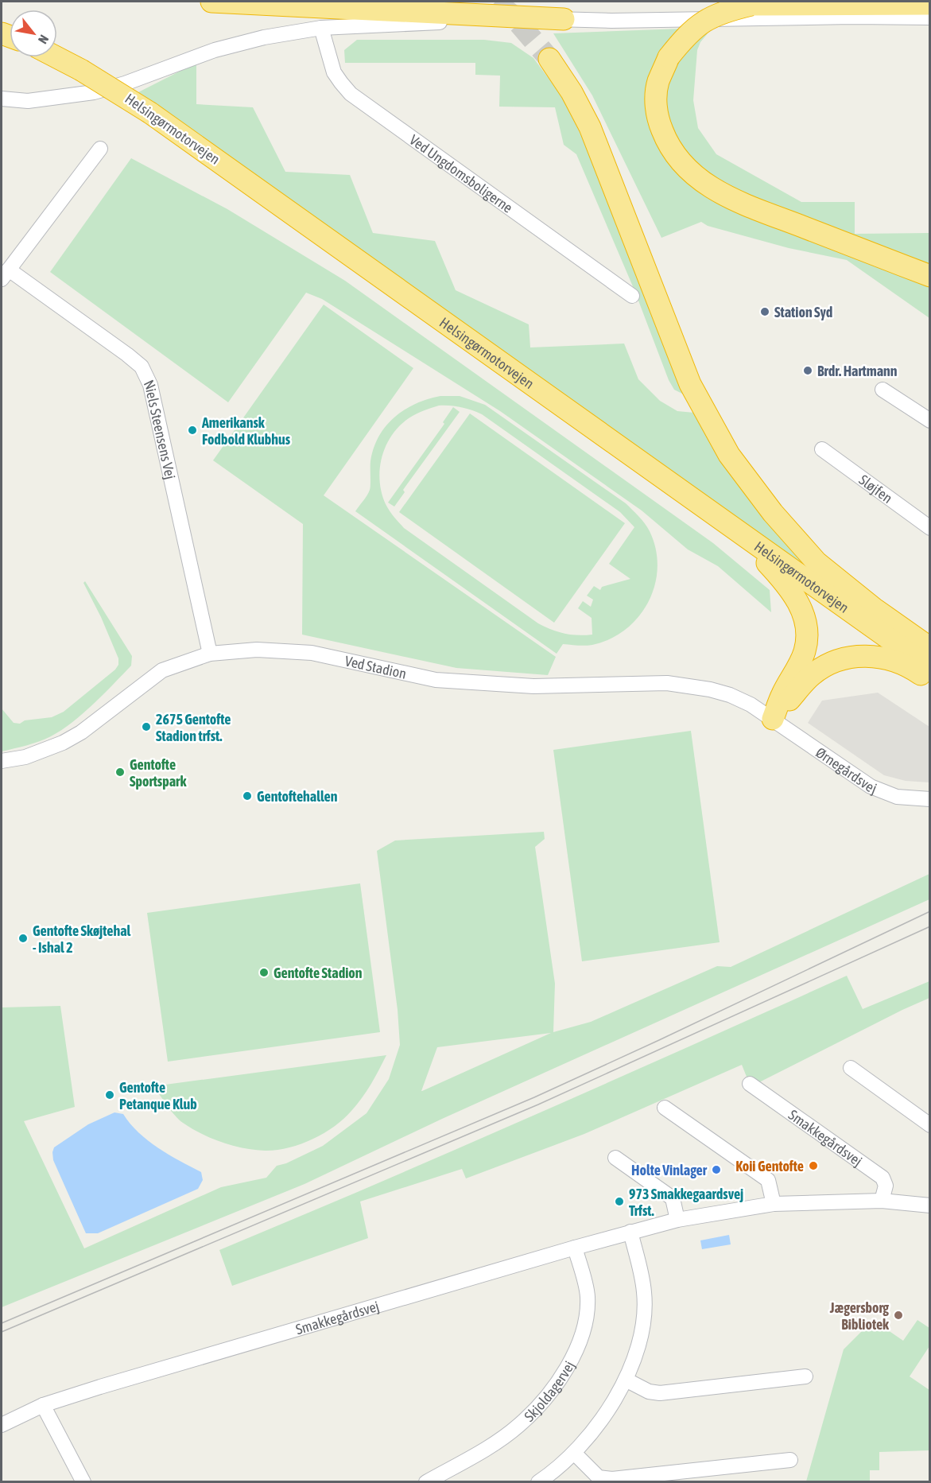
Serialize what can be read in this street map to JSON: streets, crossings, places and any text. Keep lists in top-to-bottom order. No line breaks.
{"streets":{"highway":["Helsingørmotorvejen"],"street":["Ved Ungdomsboligerne","Niels Steensens Vej","Sløjfen","Ved Stadion","Ørnegårdsvej","Smakkegårdsvej","Skjoldagervej"]},"crossings":[["Niels Steensens Vej","Ved Stadion"],["Ved Stadion","Ørnegårdsvej"],["Smakkegårdsvej","Skjoldagervej"]],"places":["Station Syd","Brdr. Hartmann","Amerikansk Fodbold Klubhus","2675 Gentofte Stadion trfst.","Gentofte Sportspark","Gentoftehallen","Gentofte Skøjtehal - Ishal 2","Gentofte Stadion","Gentofte Petanque Klub","Koii Gentofte","Holte Vinlager","973 Smakkegaardsvej Trfst.","Jægersborg Bibliotek"],"north":"bottom right"}
